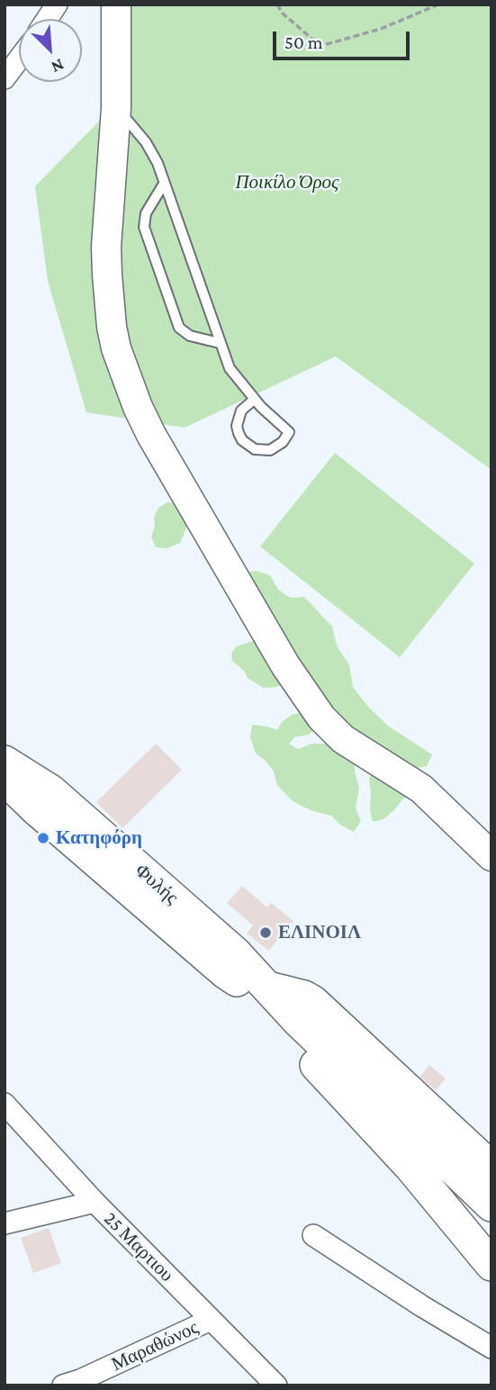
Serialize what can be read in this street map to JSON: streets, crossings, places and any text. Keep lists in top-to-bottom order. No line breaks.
{"streets":{"main road":["Φυλής"],"street":["25 Μαρτιου","Μαραθώνος"]},"crossings":[["25 Μαρτιου","Μαραθώνος"]],"parks":["Ποικίλο Όρος"],"places":["Κατηφόρη","ΕΛΙΝΟΙΛ"],"scale_bar":"50 m","north":"bottom right"}
